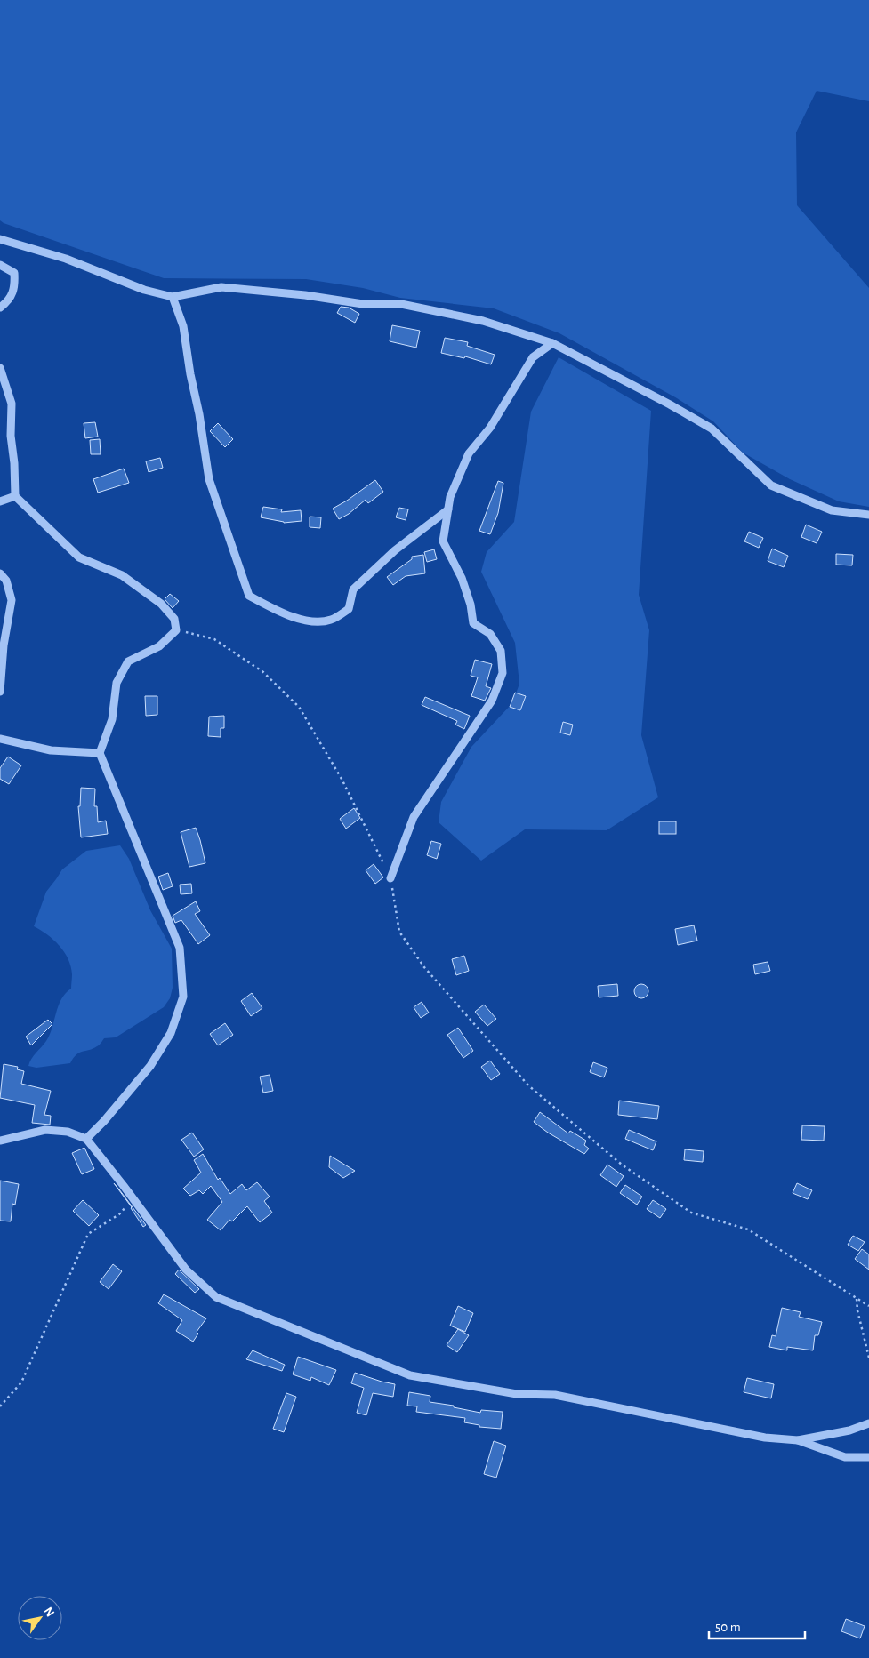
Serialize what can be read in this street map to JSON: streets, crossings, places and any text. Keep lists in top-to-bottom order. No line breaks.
{"scale_bar":"50 m","north":"top right"}
